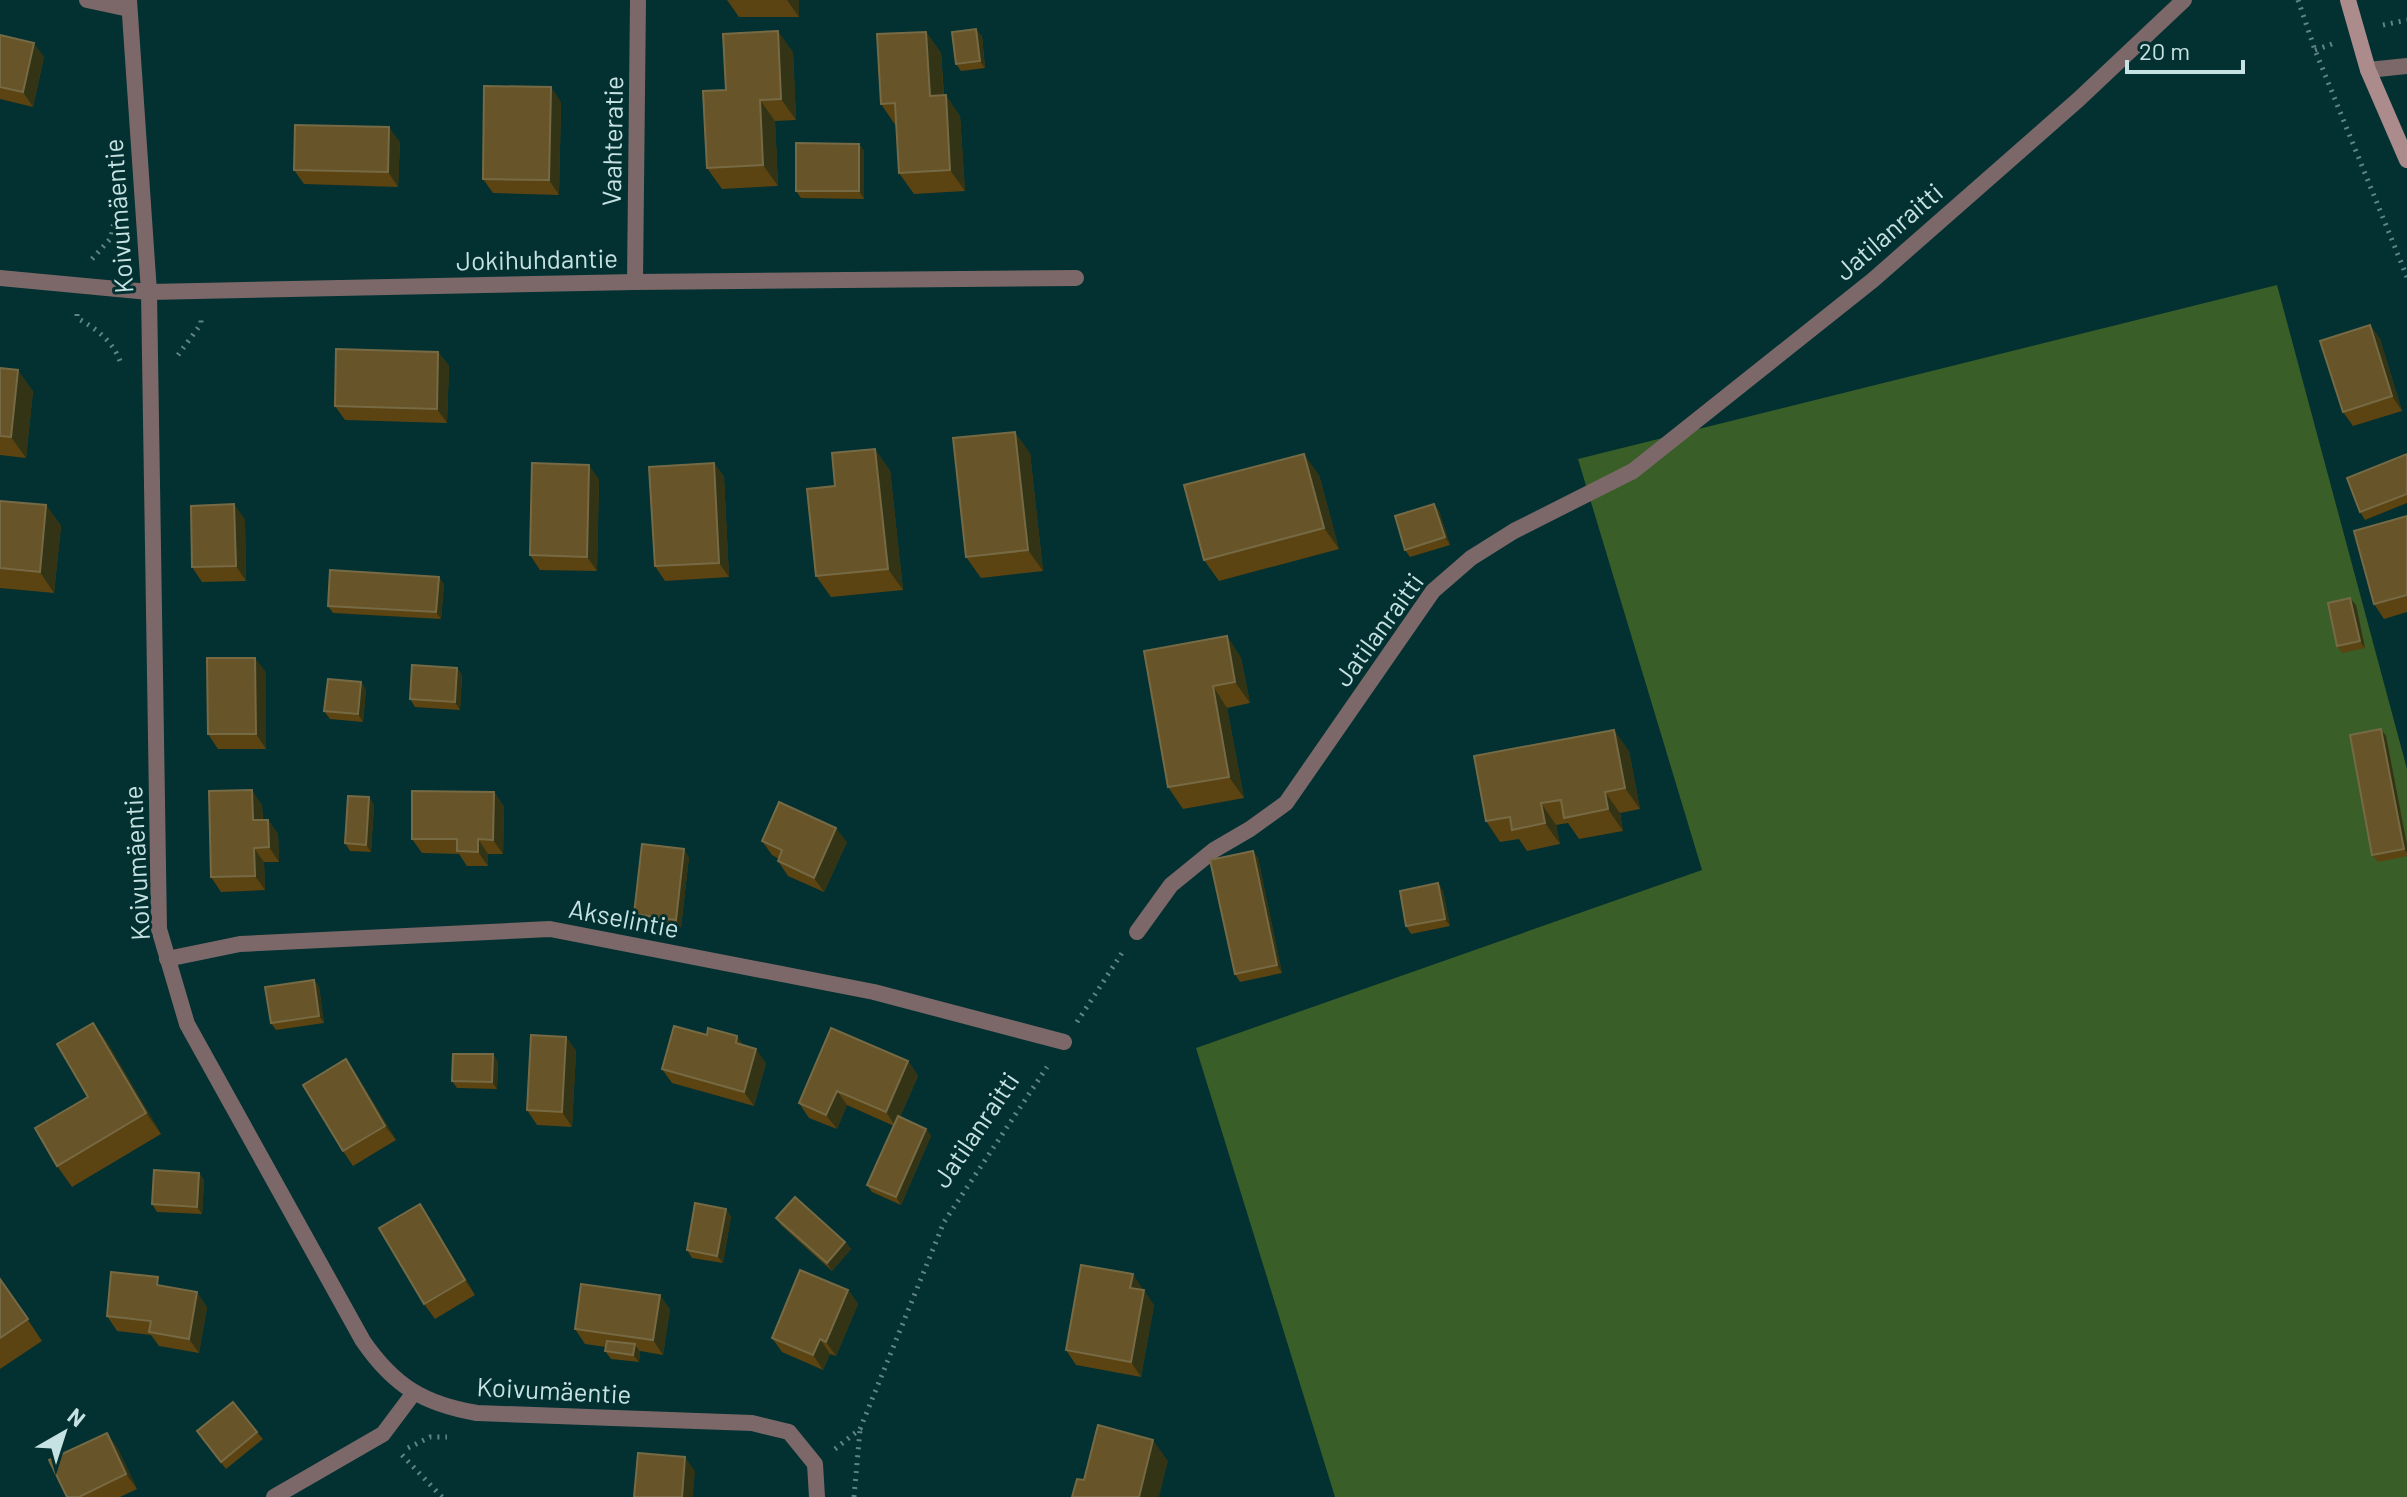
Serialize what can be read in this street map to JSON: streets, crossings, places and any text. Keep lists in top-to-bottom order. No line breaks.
{"streets":{"street":["Vaahteratie","Koivumäentie","Jatilanraitti","Jokihuhdantie","Akselintie"]},"crossings":[["Vaahteratie","Jokihuhdantie"],["Koivumäentie","Jokihuhdantie"],["Koivumäentie","Akselintie"],["Jatilanraitti","Akselintie"]],"scale_bar":"20 m","north":"top right"}
